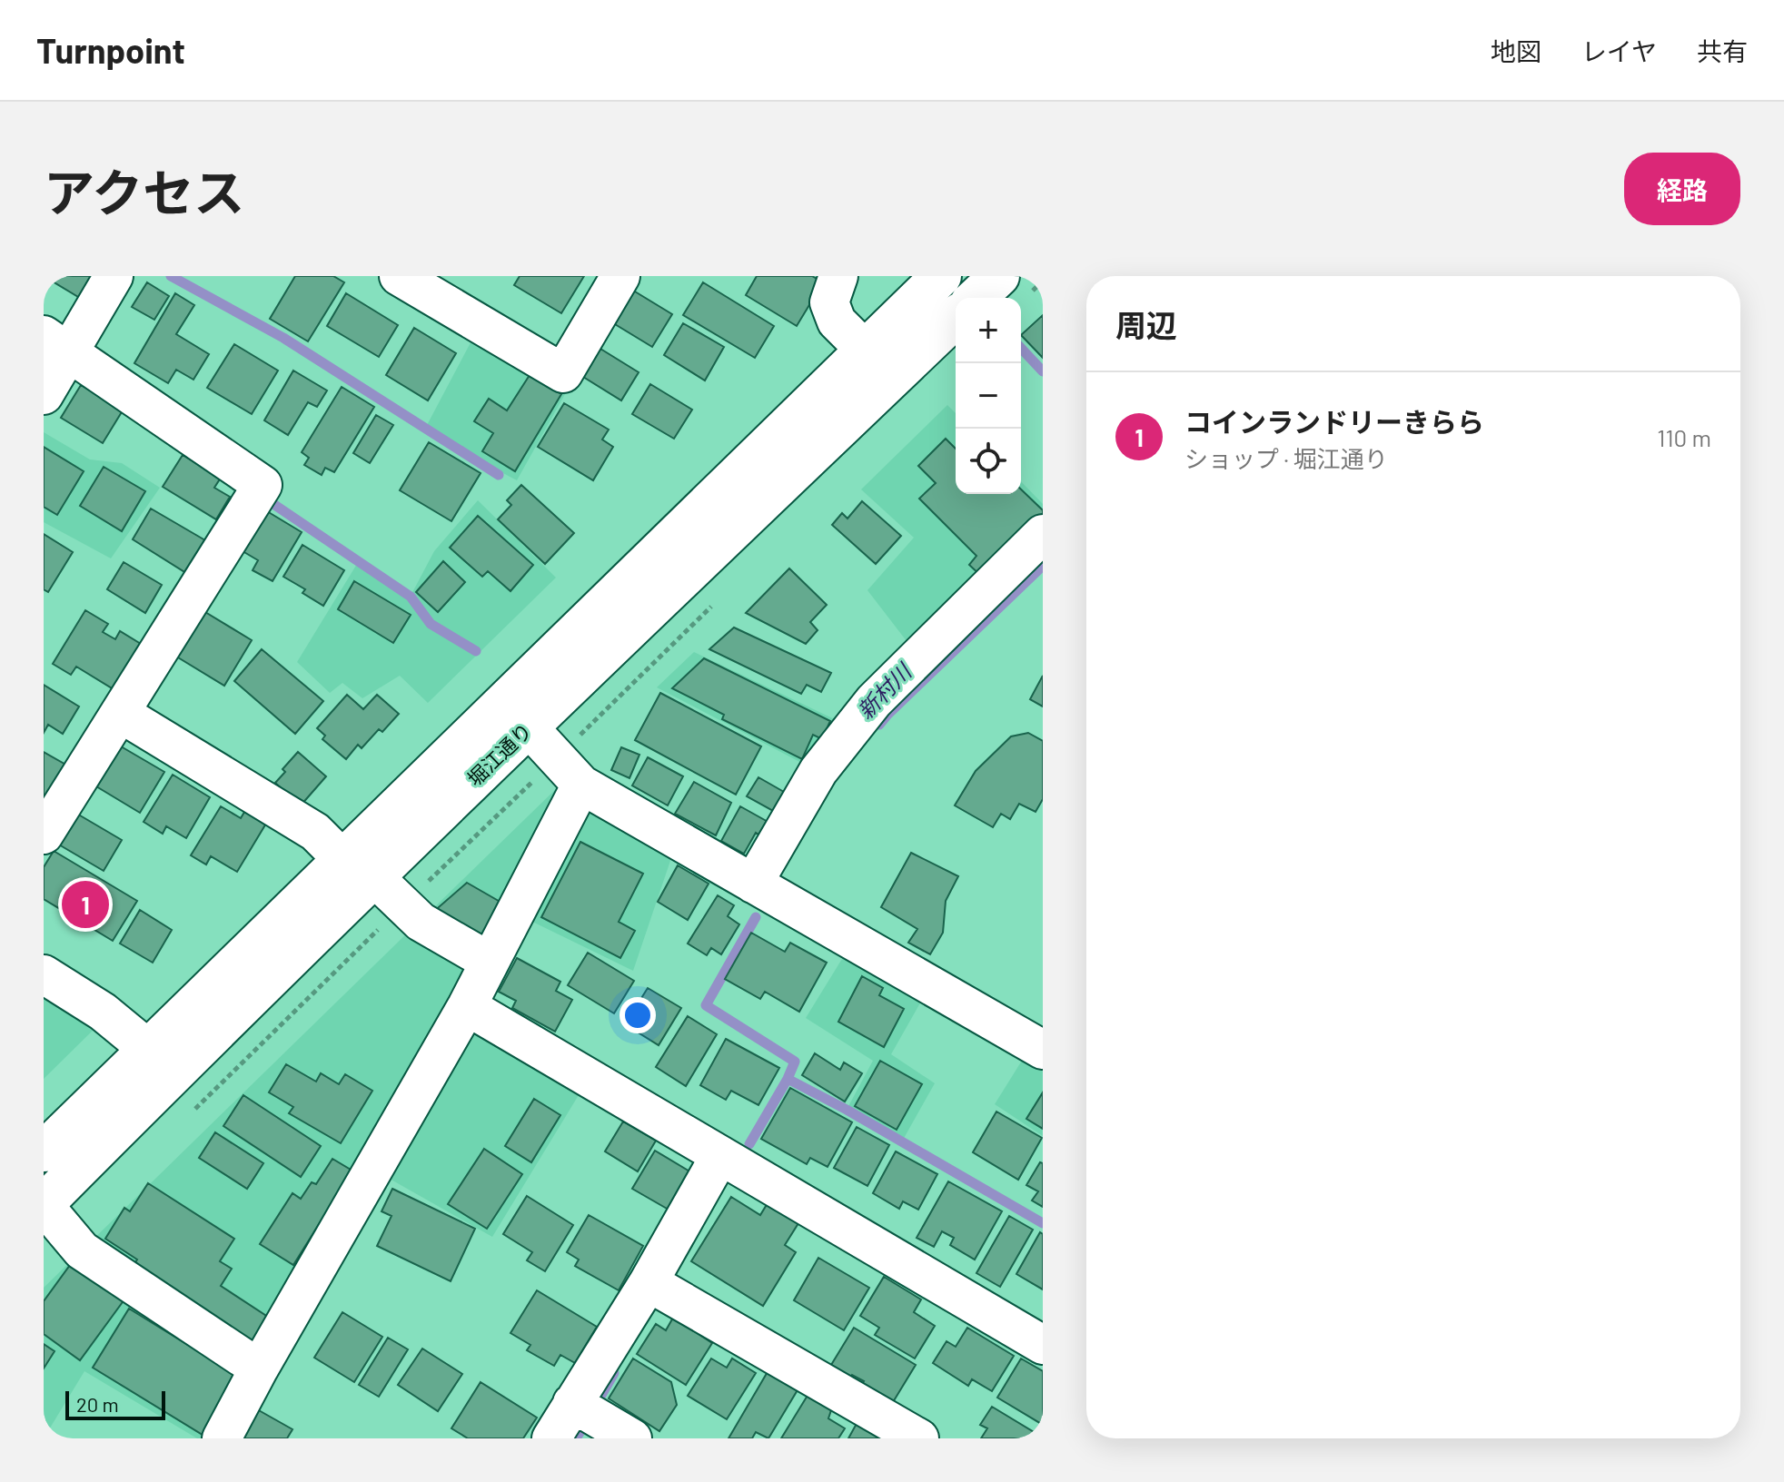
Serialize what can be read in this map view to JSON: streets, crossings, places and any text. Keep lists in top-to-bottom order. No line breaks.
{"streets":{"highway":["堀江通り"]},"water":["新村川"],"scale_bar":"20 m","page":{"header":"Turnpoint","nav":["地図","レイヤ","共有"],"title":"アクセス","buttons":"経路","heading":"周辺","map_buttons":["+","−"],"list":[{"mark":"1","name":"コインランドリーきらら","note":"ショップ · 堀江通り","value":"110 m"}],"pins":"1","scale":"20 m"}}
